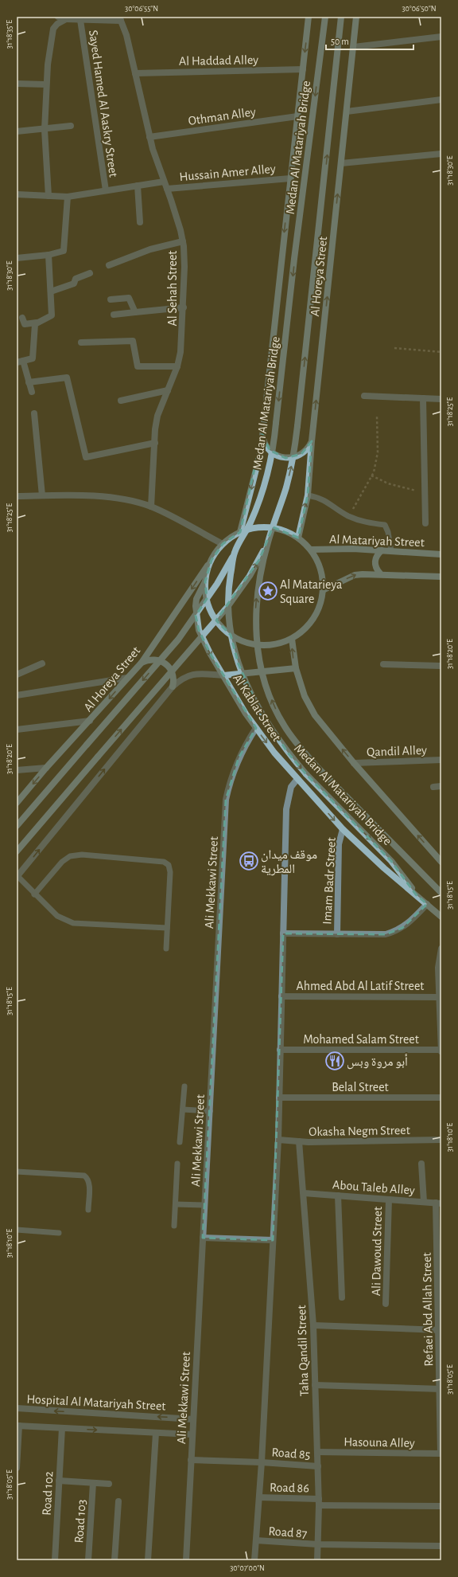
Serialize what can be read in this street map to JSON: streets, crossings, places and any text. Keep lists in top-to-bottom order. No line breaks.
{"streets":{"main road":["Medan Al Matariyah Bridge","Al Horeya Street","Al Matariyah Street","Al Kablat Street"],"street":["Al Haddad Alley","Sayed Hamed Al Aaskry Street","Othman Alley","Hussain Amer Alley","Al Sehah Street","Qandil Alley","Imam Badr Street","Ali Mekkawi Street","Ahmed Abd Al Latif Street","Mohamed Salam Street","Belal Street","Okasha Negm Street","Abou Taleb Alley","Ali Dawoud Street","Refaei Abd Allah Street","Taha Qandil Street","Hospital Al Matariyah Street","Hasouna Alley","Road 85","Road 86","Road 102","Road 103","Road 87"]},"crossings":[["Al Haddad Alley","Al Sehah Street"],["Othman Alley","Al Sehah Street"],["Medan Al Matariyah Bridge","Al Kablat Street"],["Hussain Amer Alley","Al Sehah Street"],["Al Kablat Street","Imam Badr Street"],["Al Kablat Street","Ali Mekkawi Street"],["Ali Mekkawi Street","Hospital Al Matariyah Street"],["Okasha Negm Street","Taha Qandil Street"],["Abou Taleb Alley","Ali Dawoud Street"],["Abou Taleb Alley","Refaei Abd Allah Street"],["Abou Taleb Alley","Taha Qandil Street"],["Refaei Abd Allah Street","Hasouna Alley"],["Taha Qandil Street","Hasouna Alley"],["Taha Qandil Street","Road 85"],["Taha Qandil Street","Road 86"],["Taha Qandil Street","Road 87"]],"places":{"place":["Al Matarieya Square"],"bus stop":["موقف ميدان المطرية"],"restaurant":["أبو مروة وبس"]},"scale_bar":"50 m","coordinates":["30°06'55\"N","30°06'50\"N","31°18'35\"E","31°18'30\"E","31°18'25\"E","31°18'20\"E","31°18'15\"E","31°18'10\"E","31°18'05\"E","30°07'00\"N"]}
